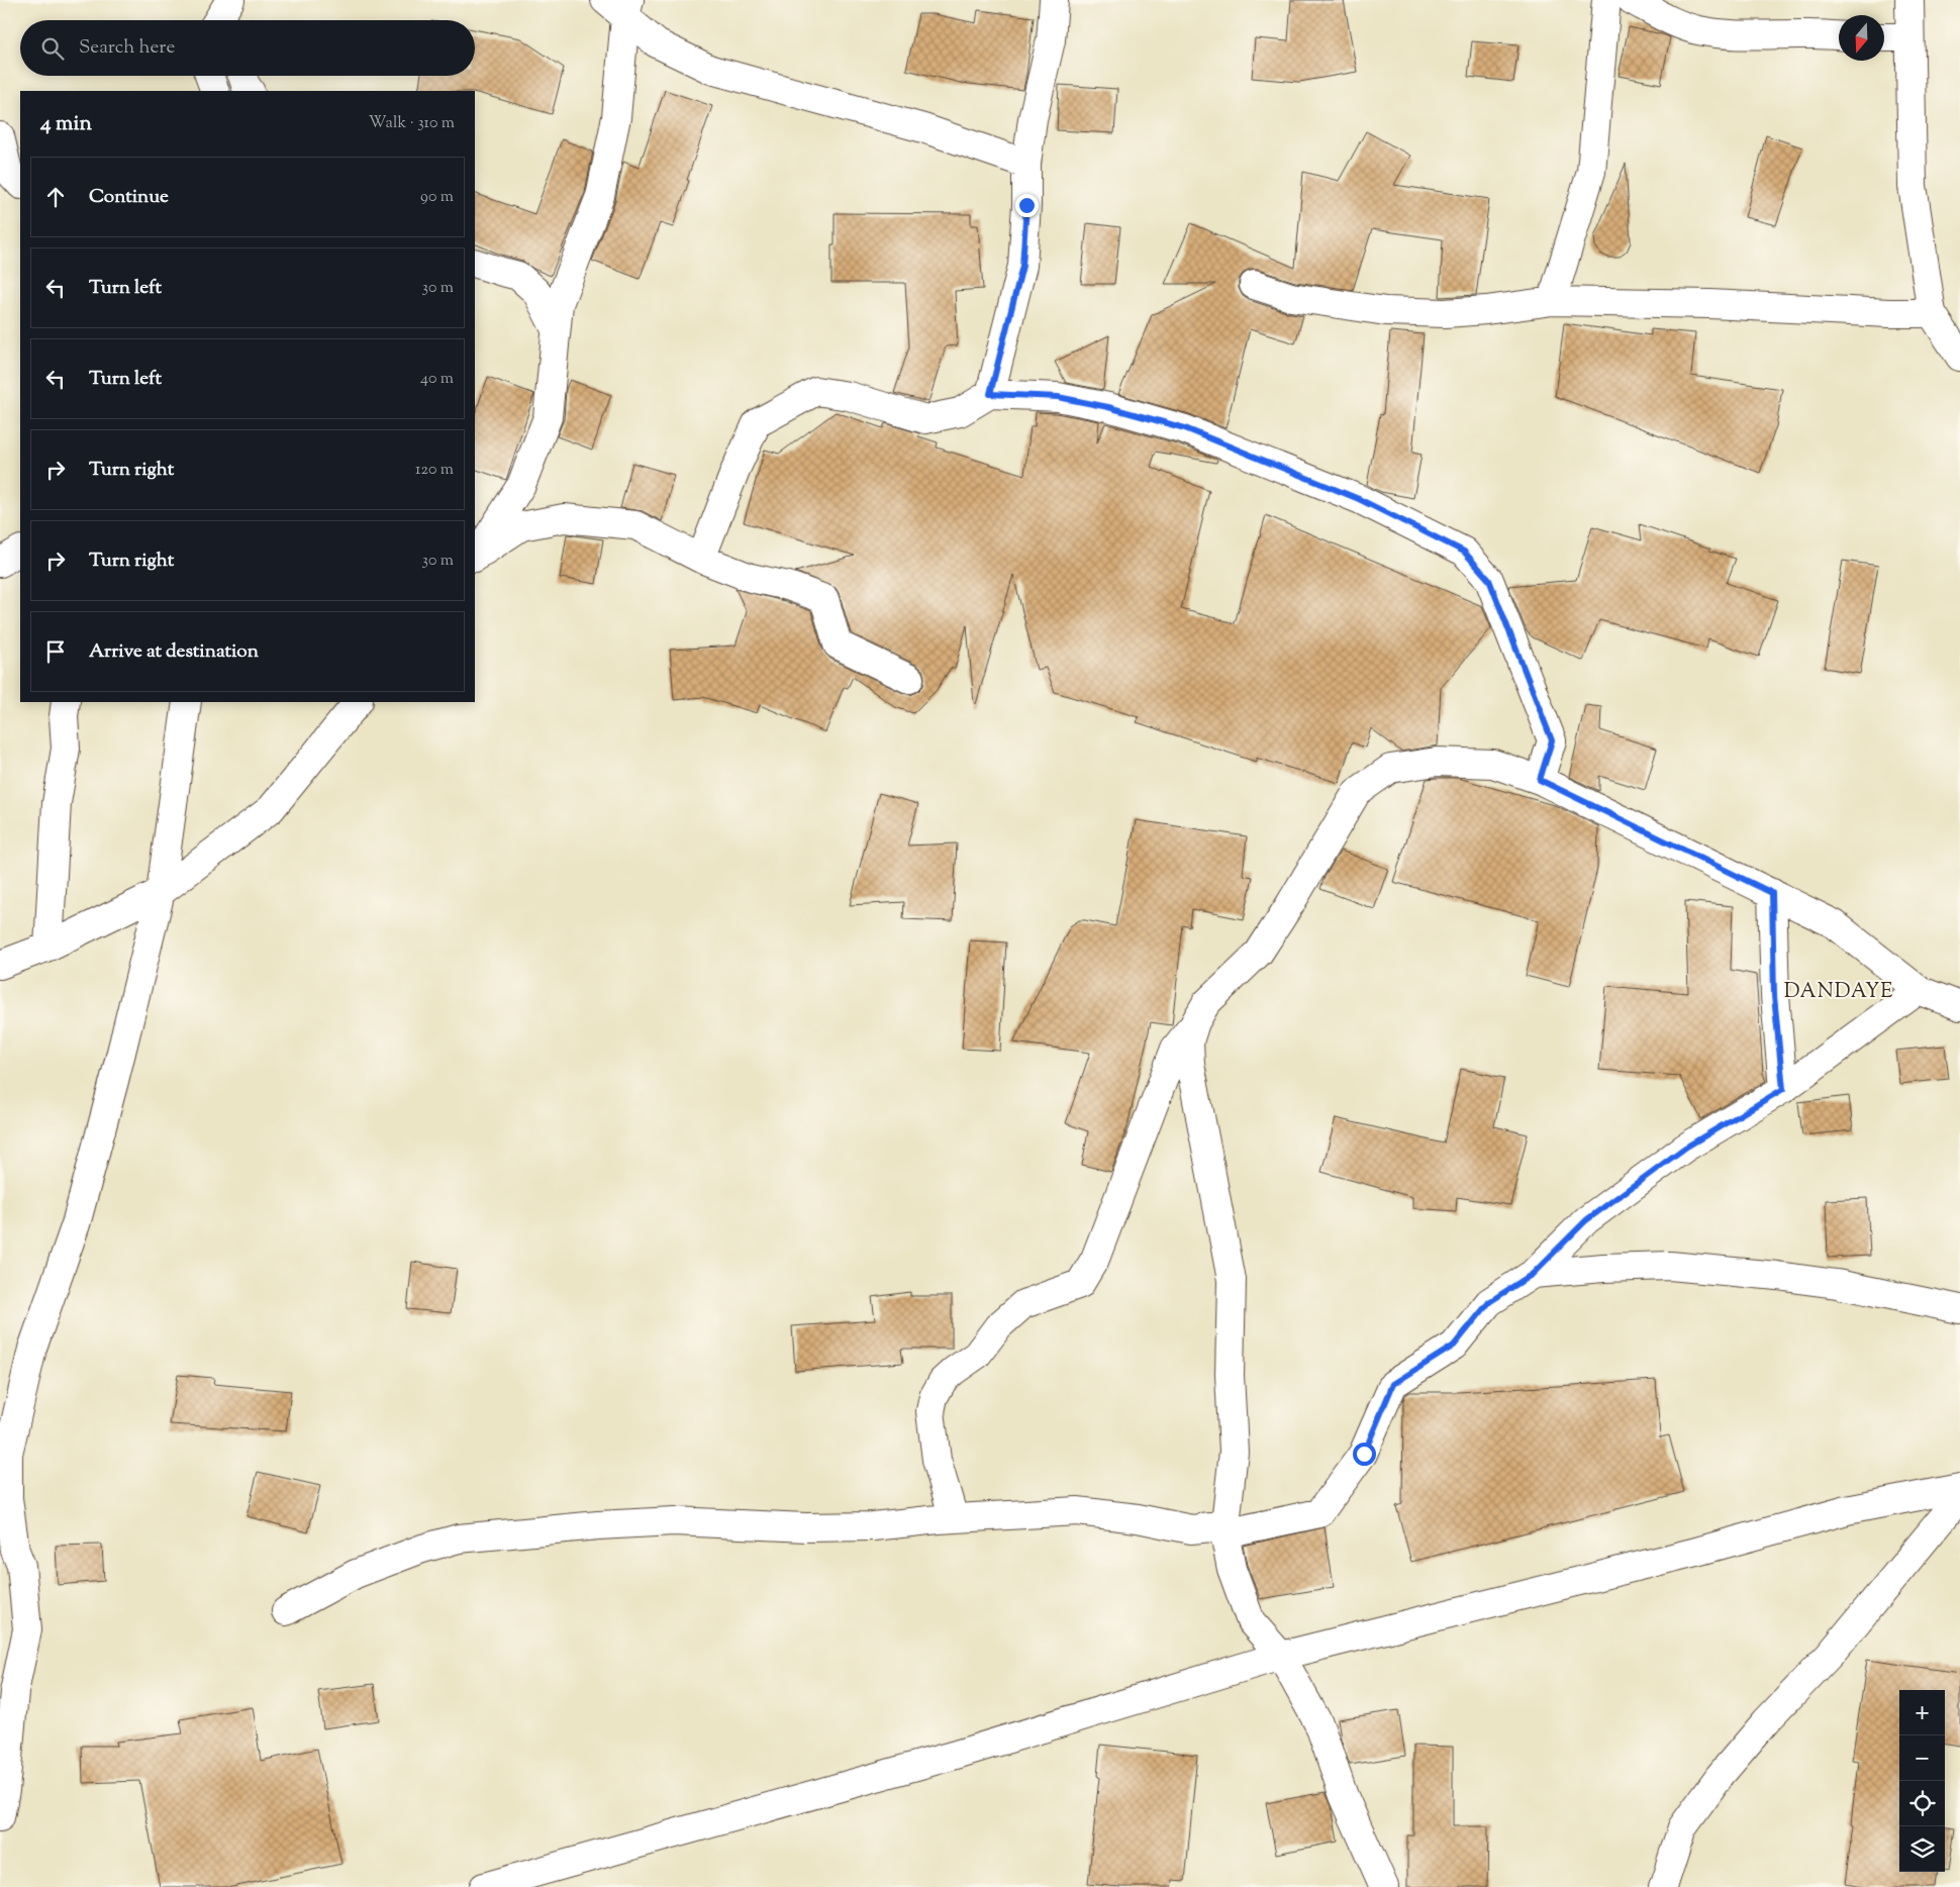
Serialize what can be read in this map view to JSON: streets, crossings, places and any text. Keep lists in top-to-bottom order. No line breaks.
{"districts":["DANDAYE"],"north":"bottom","page":{"search":"Search here","heading":["4 min","Walk · 310 m"],"list":[["Continue","90 m"],["Turn left","30 m"],["Turn left","40 m"],["Turn right","120 m"],["Turn right","30 m"],"Arrive at destination"],"map_buttons":["+","−"]}}
